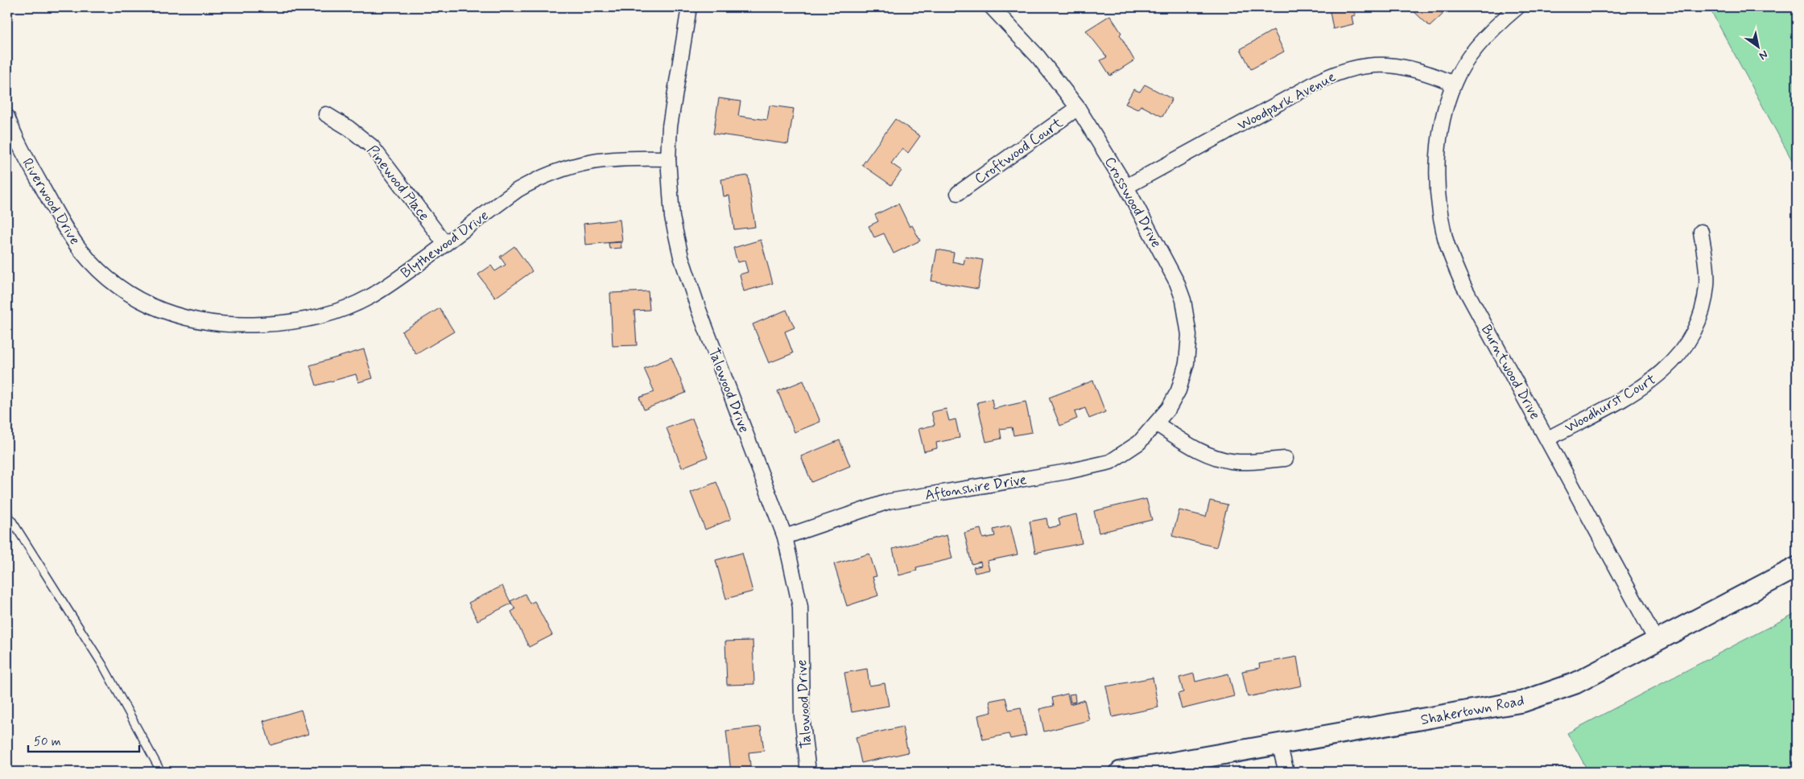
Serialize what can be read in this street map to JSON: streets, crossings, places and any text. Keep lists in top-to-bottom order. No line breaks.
{"streets":{"street":["Woodpark Avenue","Croftwood Court","Pinewood Place","Riverwood Drive","Crosswood Drive","Blythewood Drive","Burntwood Drive","Talowood Drive","Woodhurst Court","Aftonshire Drive","Shakertown Road"]},"crossings":[["Woodpark Avenue","Crosswood Drive"],["Woodpark Avenue","Burntwood Drive"],["Croftwood Court","Crosswood Drive"],["Pinewood Place","Blythewood Drive"],["Riverwood Drive","Blythewood Drive"],["Crosswood Drive","Aftonshire Drive"],["Blythewood Drive","Talowood Drive"],["Burntwood Drive","Woodhurst Court"],["Burntwood Drive","Shakertown Road"],["Talowood Drive","Aftonshire Drive"]],"scale_bar":"50 m","north":"bottom right"}
